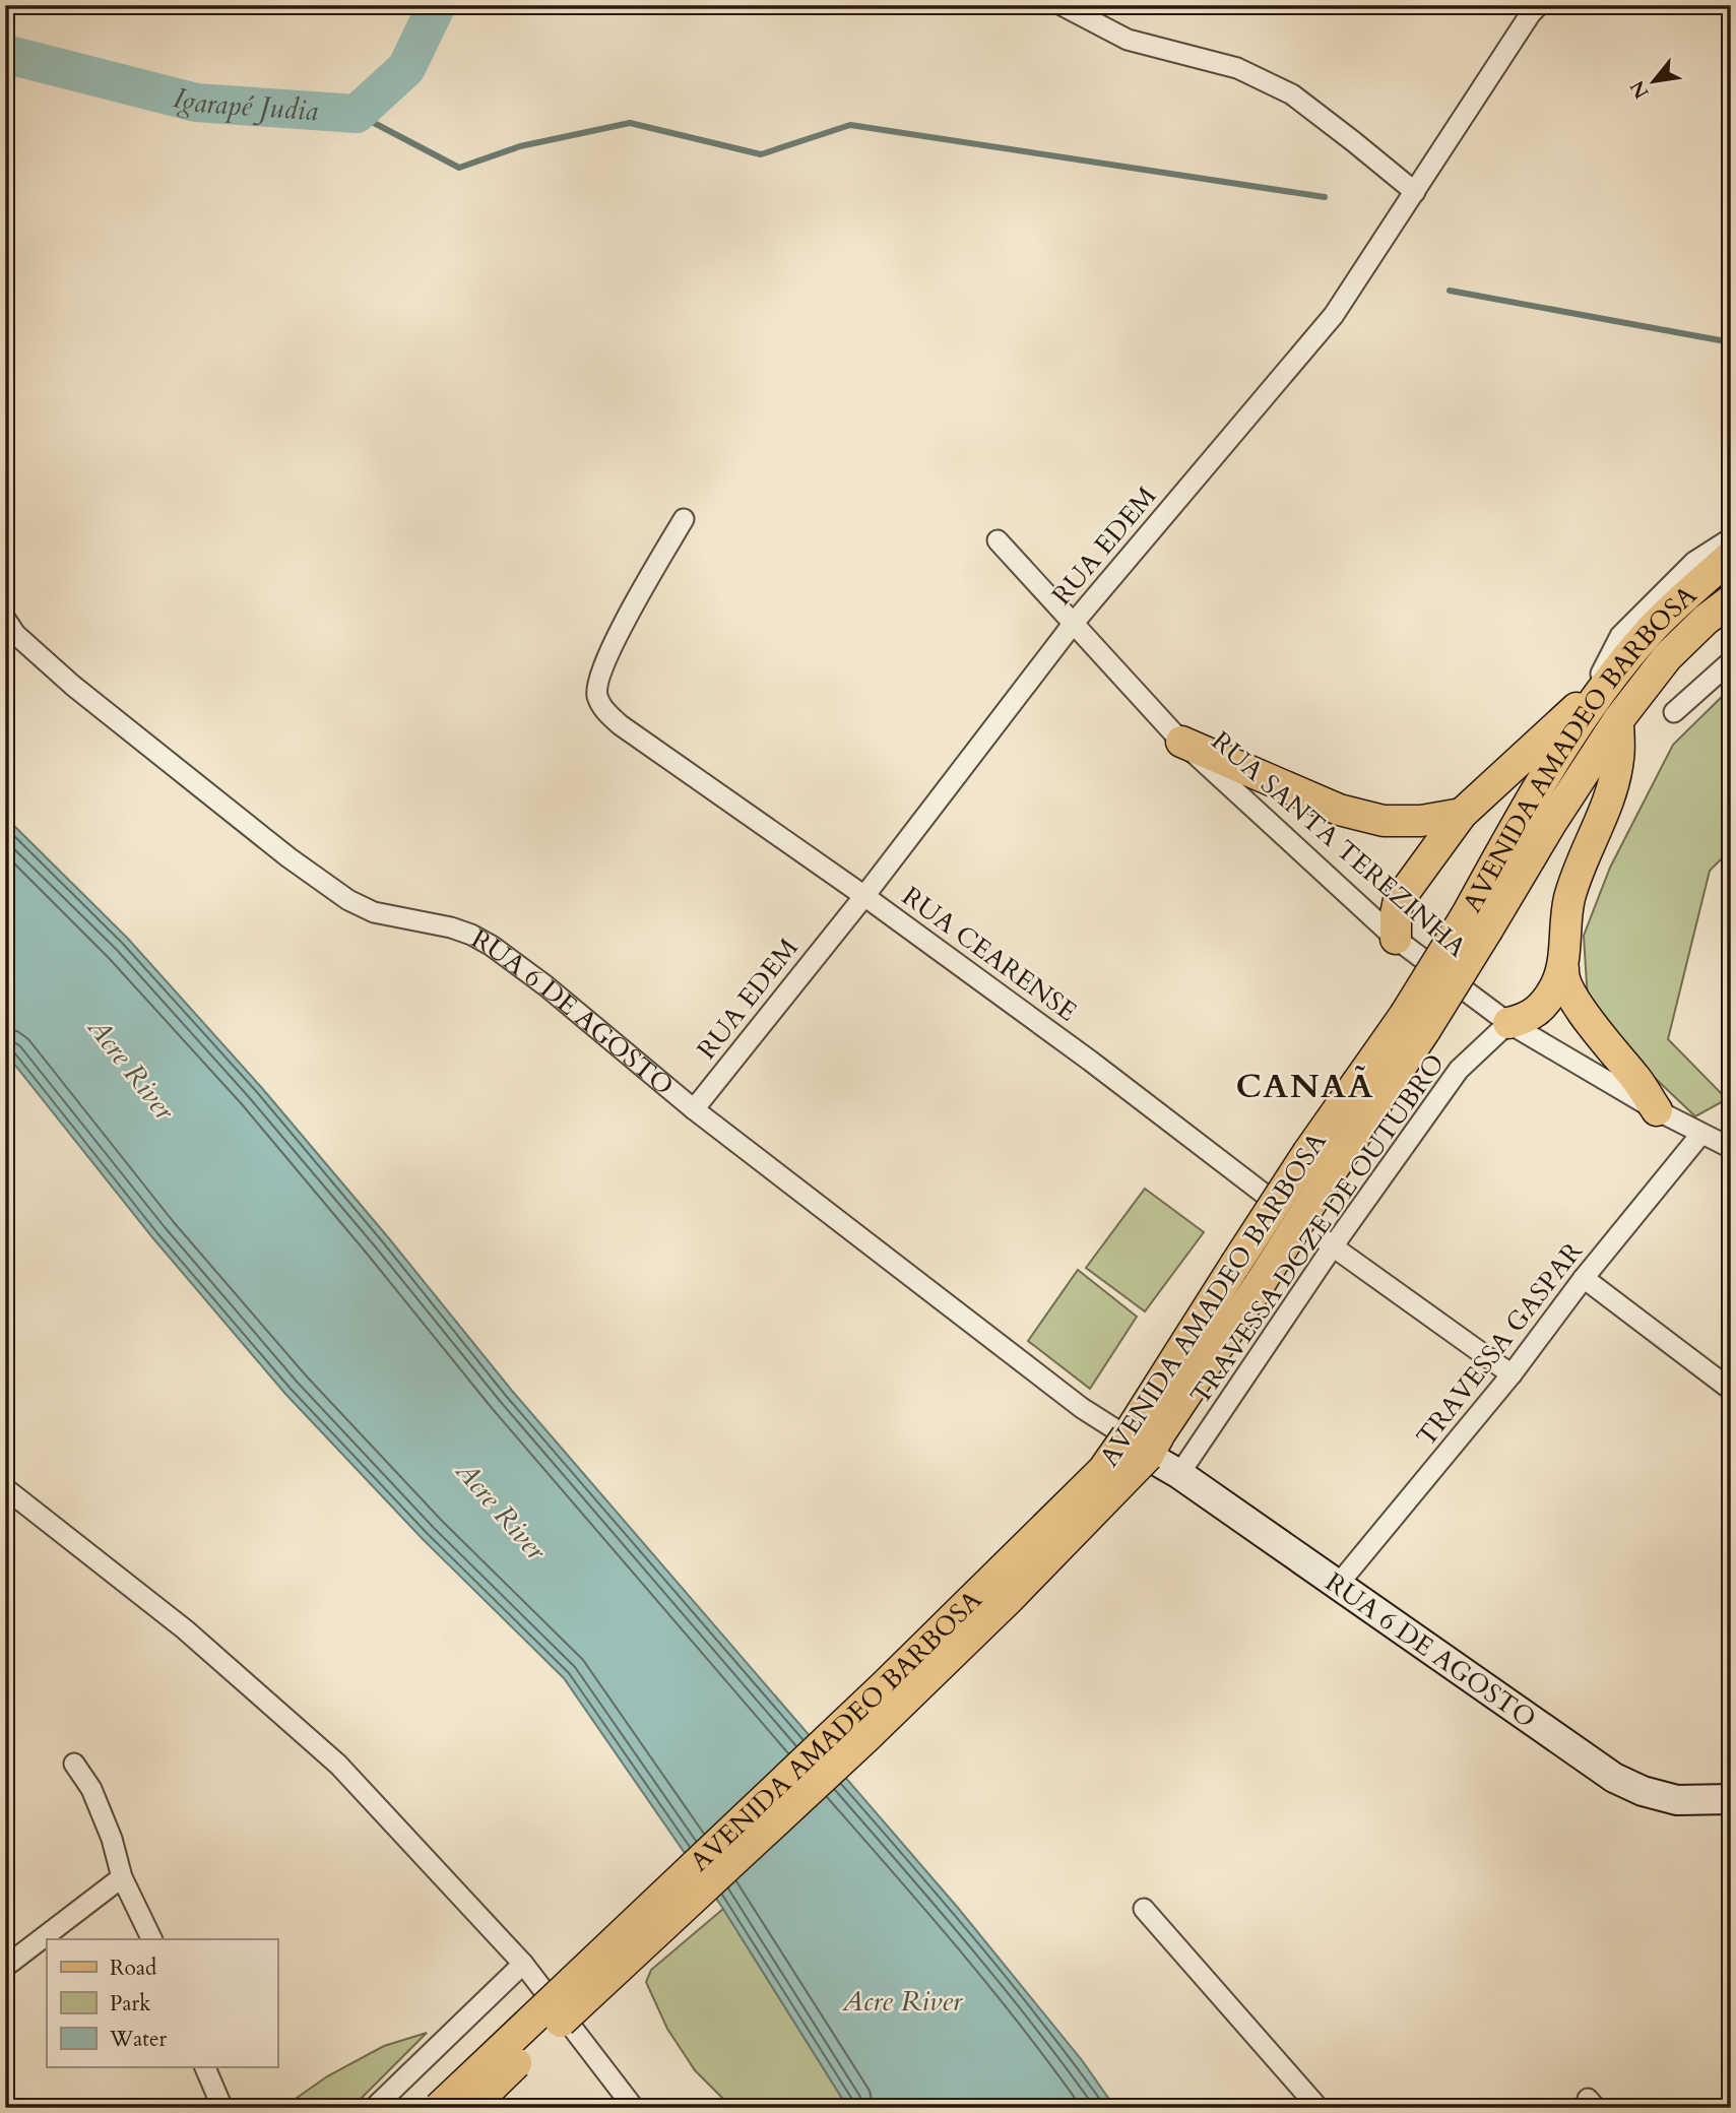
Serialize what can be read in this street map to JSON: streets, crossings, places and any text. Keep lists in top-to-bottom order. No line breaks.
{"streets":{"main road":["AVENIDA AMADEO BARBOSA"],"street":["RUA EDEM","RUA SANTA TEREZINHA","RUA CEARENSE","RUA 6 DE AGOSTO","TRAVESSA DOZE DE OUTUBRO","TRAVESSA GASPAR"]},"crossings":[["RUA EDEM","RUA SANTA TEREZINHA"],["RUA EDEM","RUA CEARENSE"],["RUA EDEM","RUA 6 DE AGOSTO"],["AVENIDA AMADEO BARBOSA","RUA 6 DE AGOSTO"],["RUA SANTA TEREZINHA","TRAVESSA DOZE DE OUTUBRO"],["RUA SANTA TEREZINHA","TRAVESSA GASPAR"],["RUA CEARENSE","TRAVESSA DOZE DE OUTUBRO"],["RUA CEARENSE","TRAVESSA GASPAR"],["RUA 6 DE AGOSTO","TRAVESSA DOZE DE OUTUBRO"],["RUA 6 DE AGOSTO","TRAVESSA GASPAR"]],"districts":["CANAÃ"],"water":["Igarapé Judia","Acre River"],"legend":["Road","Park","Water"],"north":"bottom left"}
